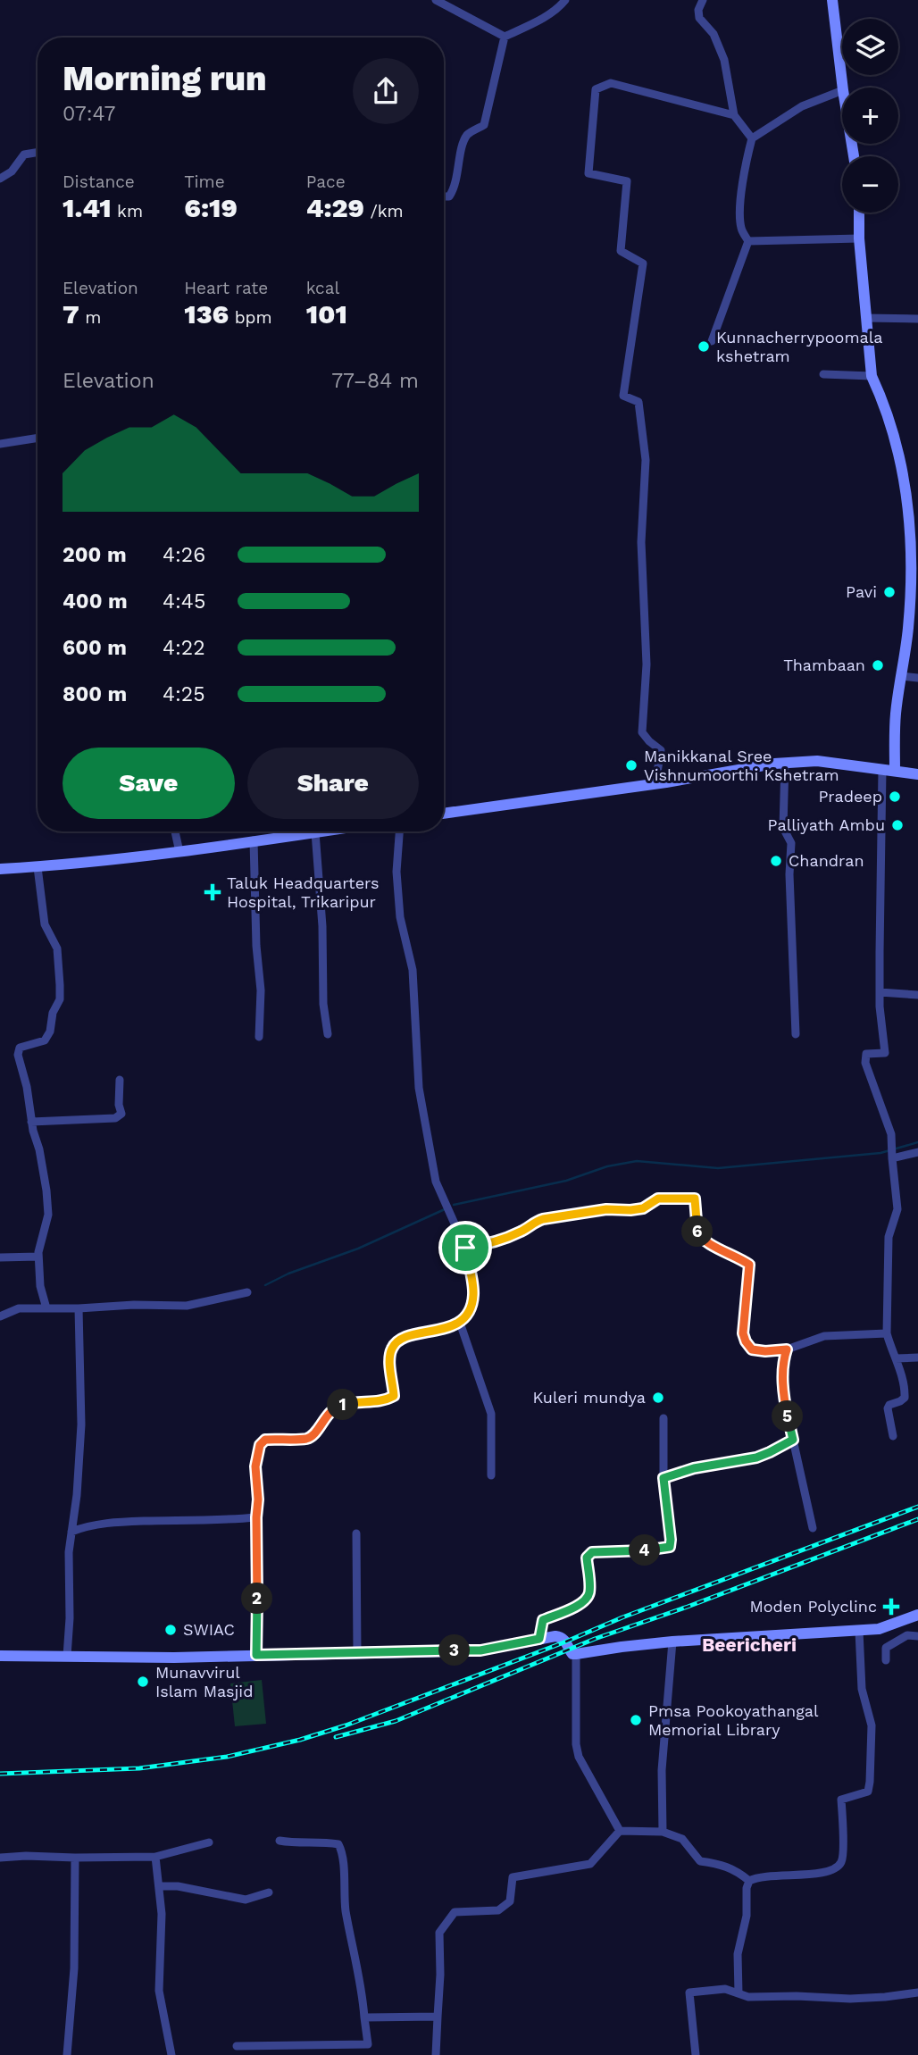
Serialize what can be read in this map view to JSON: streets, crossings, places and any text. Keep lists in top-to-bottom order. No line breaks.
{"districts":["Beericheri"],"places":{"other":["Kunnacherrypoomala kshetram","Pavi","Thambaan","Manikkanal Sree Vishnumoorthi Kshetram","Pradeep","Palliyath Ambu","Chandran","Kuleri mundya","SWIAC","Munavvirul Islam Masjid","Pmsa Pookoyathangal Memorial Library"],"health":["Taluk Headquarters Hospital, Trikaripur","Moden Polyclinc"]},"page":{"map_buttons":["+","−"],"heading":["Morning run","07:47"],"stats":[["Distance","1.41 km"],["Time","6:19"],["Pace","4:29 /km"],["Elevation","7 m"],["Heart rate","136 bpm"],["kcal","101"]],"chart":["Elevation","77–84 m"],"list":[{"name":"200 m","note":"4:26"},{"name":"400 m","note":"4:45"},{"name":"600 m","note":"4:22"},{"name":"800 m","note":"4:25"}],"buttons":["Save","Share"],"pins":["6","1","5","4","2","3"]}}
